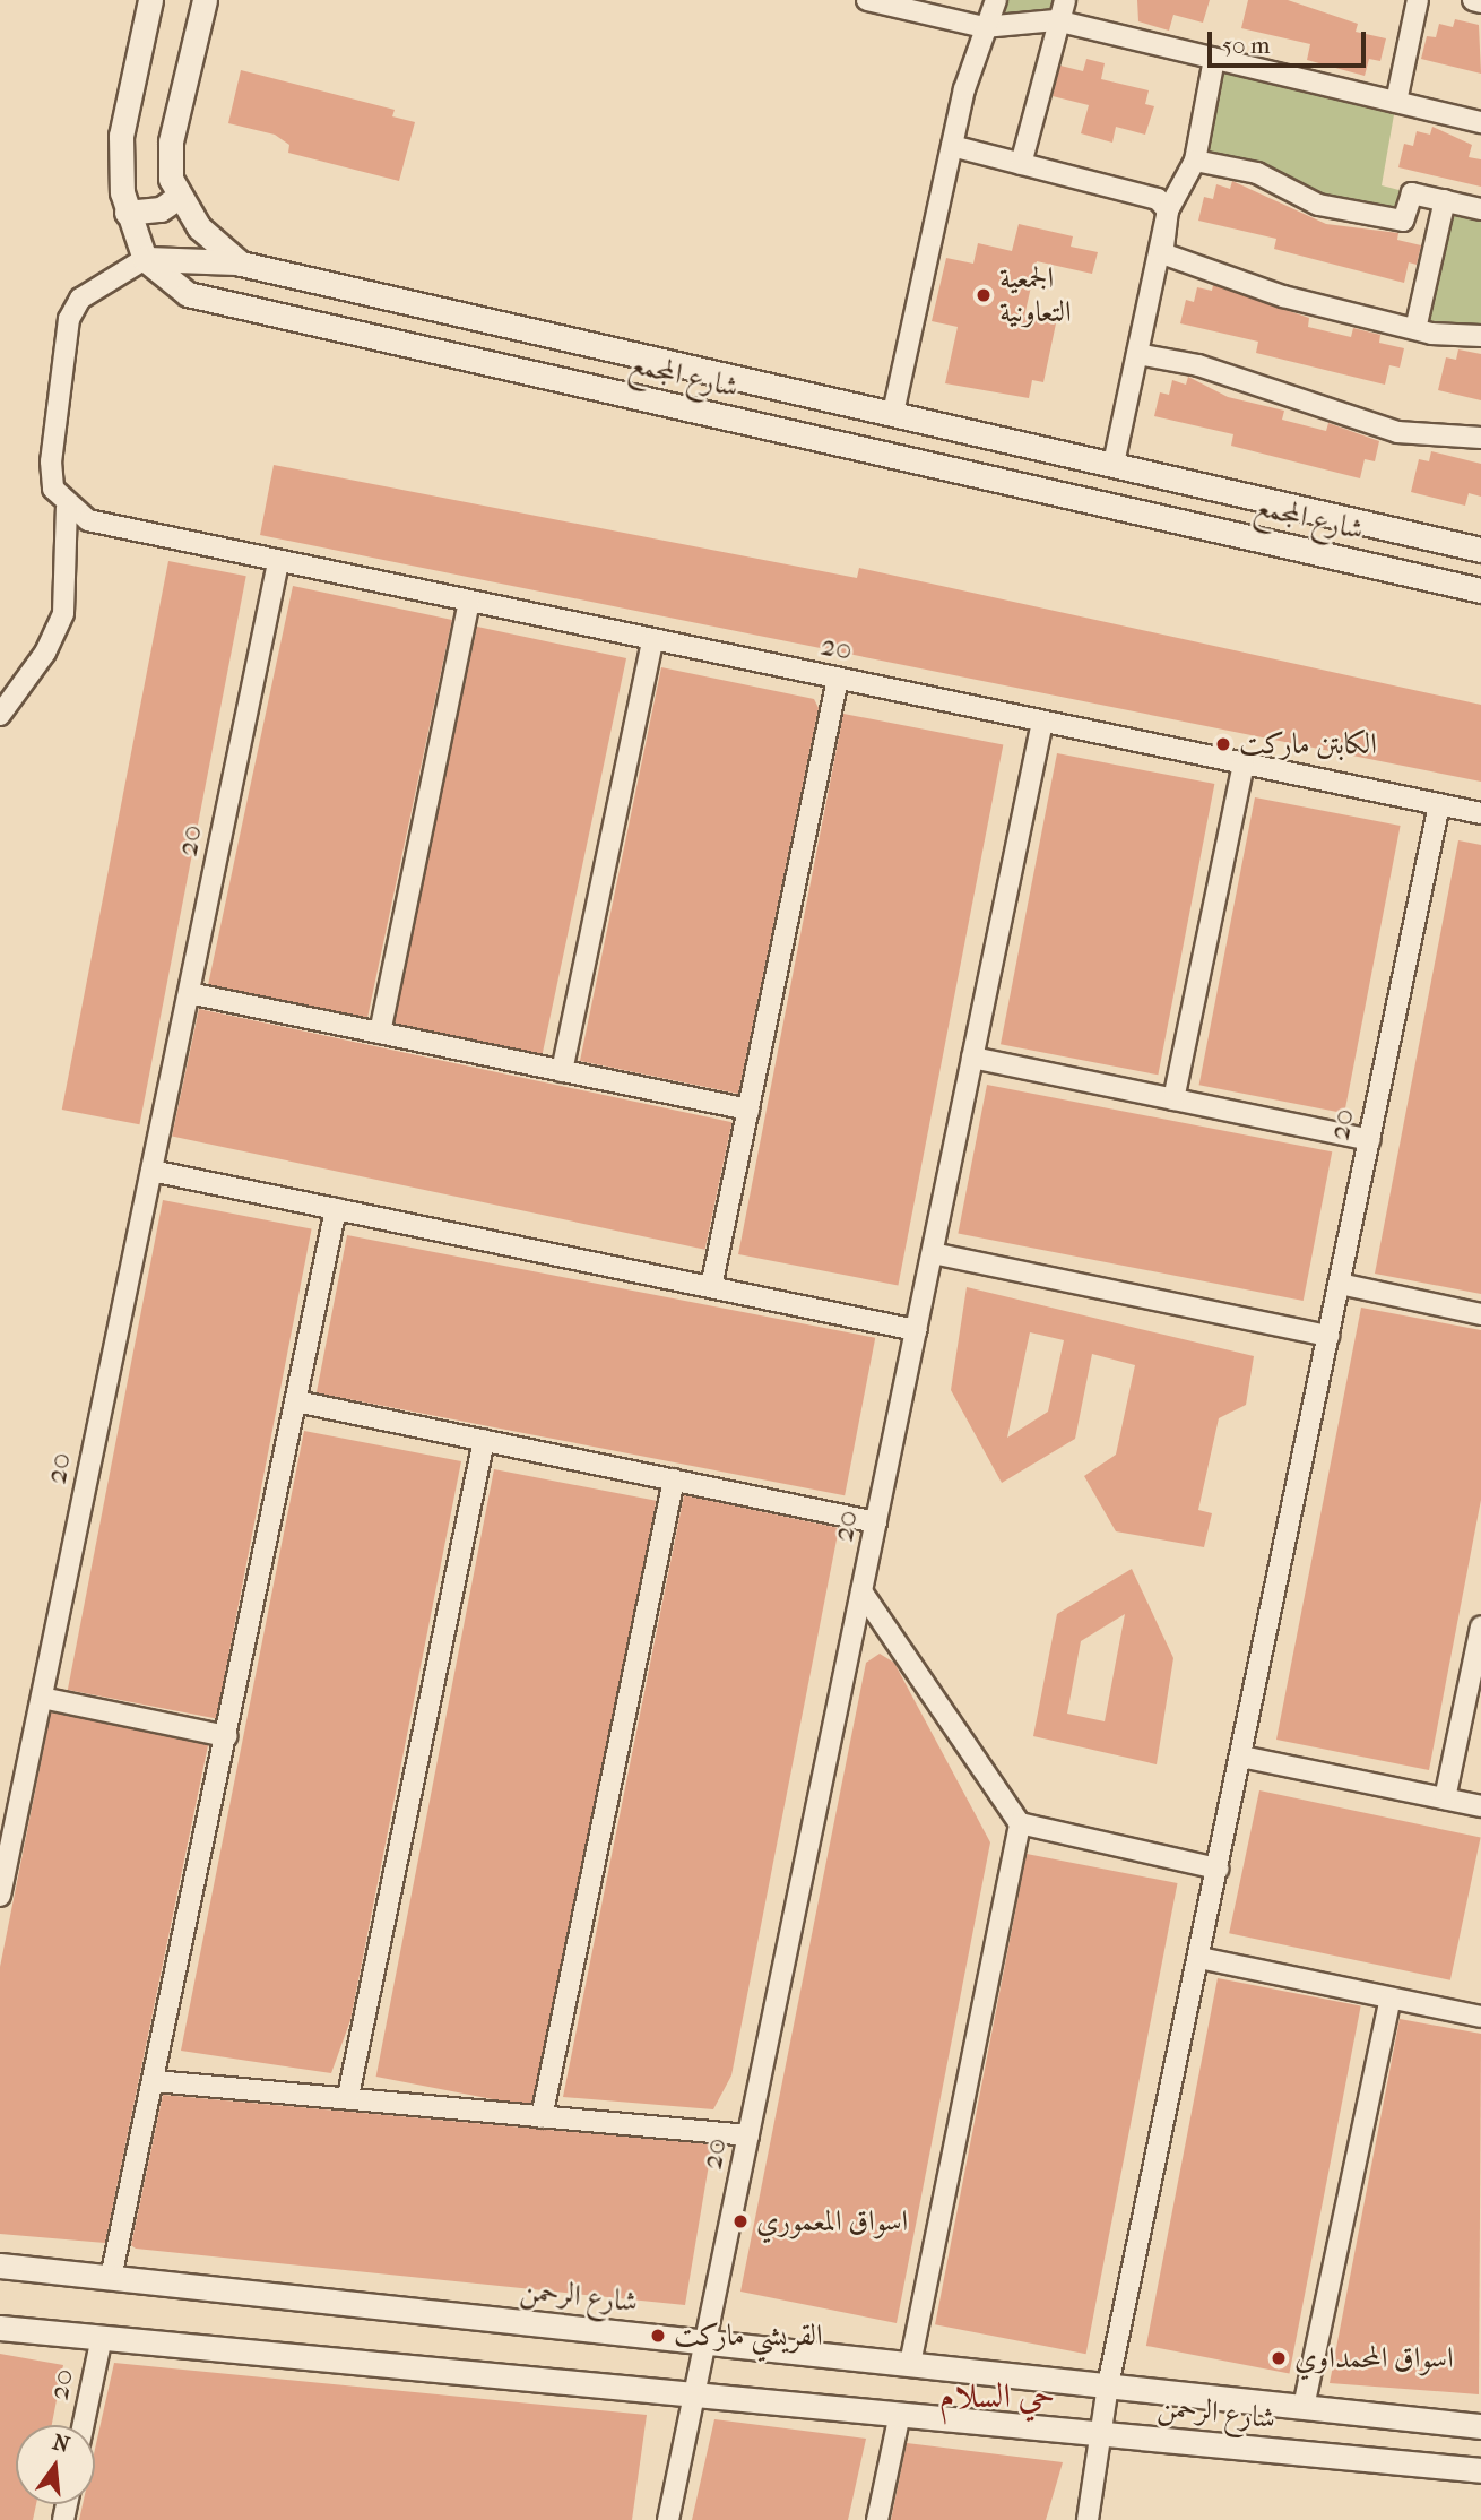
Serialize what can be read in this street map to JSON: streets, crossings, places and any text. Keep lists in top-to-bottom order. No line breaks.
{"streets":{"street":["شارع المجمع","20","شارع الرحمن"]},"crossings":[["20","شارع الرحمن"]],"districts":["حي السلام"],"places":["الجمعية التعاونية","الكابتن ماركت","اسواق المعموري","القريشي ماركت","اسواق المحمداوي"],"scale_bar":"50 m","north":"top"}
